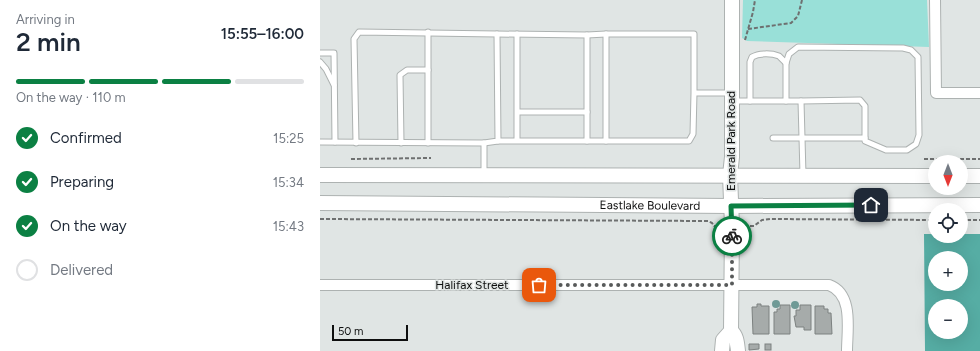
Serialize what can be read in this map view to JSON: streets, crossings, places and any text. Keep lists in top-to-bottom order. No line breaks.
{"streets":{"main road":["Emerald Park Road","Eastlake Boulevard"],"street":["Halifax Street"]},"crossings":[["Emerald Park Road","Eastlake Boulevard"],["Emerald Park Road","Halifax Street"]],"scale_bar":"50 m","north":"bottom","page":{"heading":["2 min","Arriving in","15:55–16:00"],"bar":"On the way · 110 m","list":[["Confirmed","15:25"],["Preparing","15:34"],["On the way","15:43"],"Delivered"],"map_buttons":["+","−"],"scale":"50 m"}}
